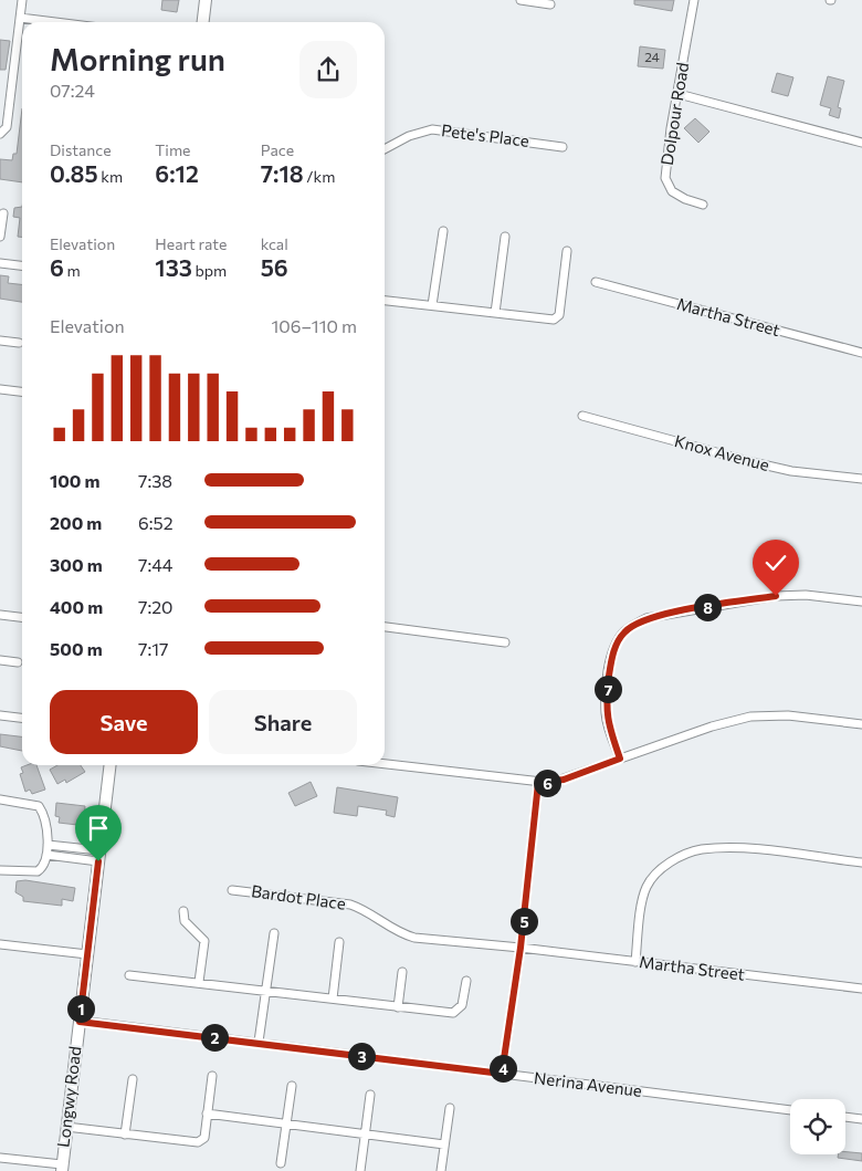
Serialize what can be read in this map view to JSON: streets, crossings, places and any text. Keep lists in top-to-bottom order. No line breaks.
{"streets":{"street":["Dolpour Road","Pete's Place","Martha Street","Knox Avenue","Bardot Place","Nerina Avenue","Longwy Road"]},"crossings":[["Martha Street","Bardot Place"],["Nerina Avenue","Longwy Road"]],"house_numbers":["24"],"page":{"heading":["Morning run","07:24"],"stats":[["Distance","0.85 km"],["Time","6:12"],["Pace","7:18 /km"],["Elevation","6 m"],["Heart rate","133 bpm"],["kcal","56"]],"chart":["Elevation","106–110 m"],"list":[{"name":"100 m","note":"7:38"},{"name":"200 m","note":"6:52"},{"name":"300 m","note":"7:44"},{"name":"400 m","note":"7:20"},{"name":"500 m","note":"7:17"}],"pins":["8","7","6","5","1","2","3","4"],"buttons":["Save","Share"]}}
